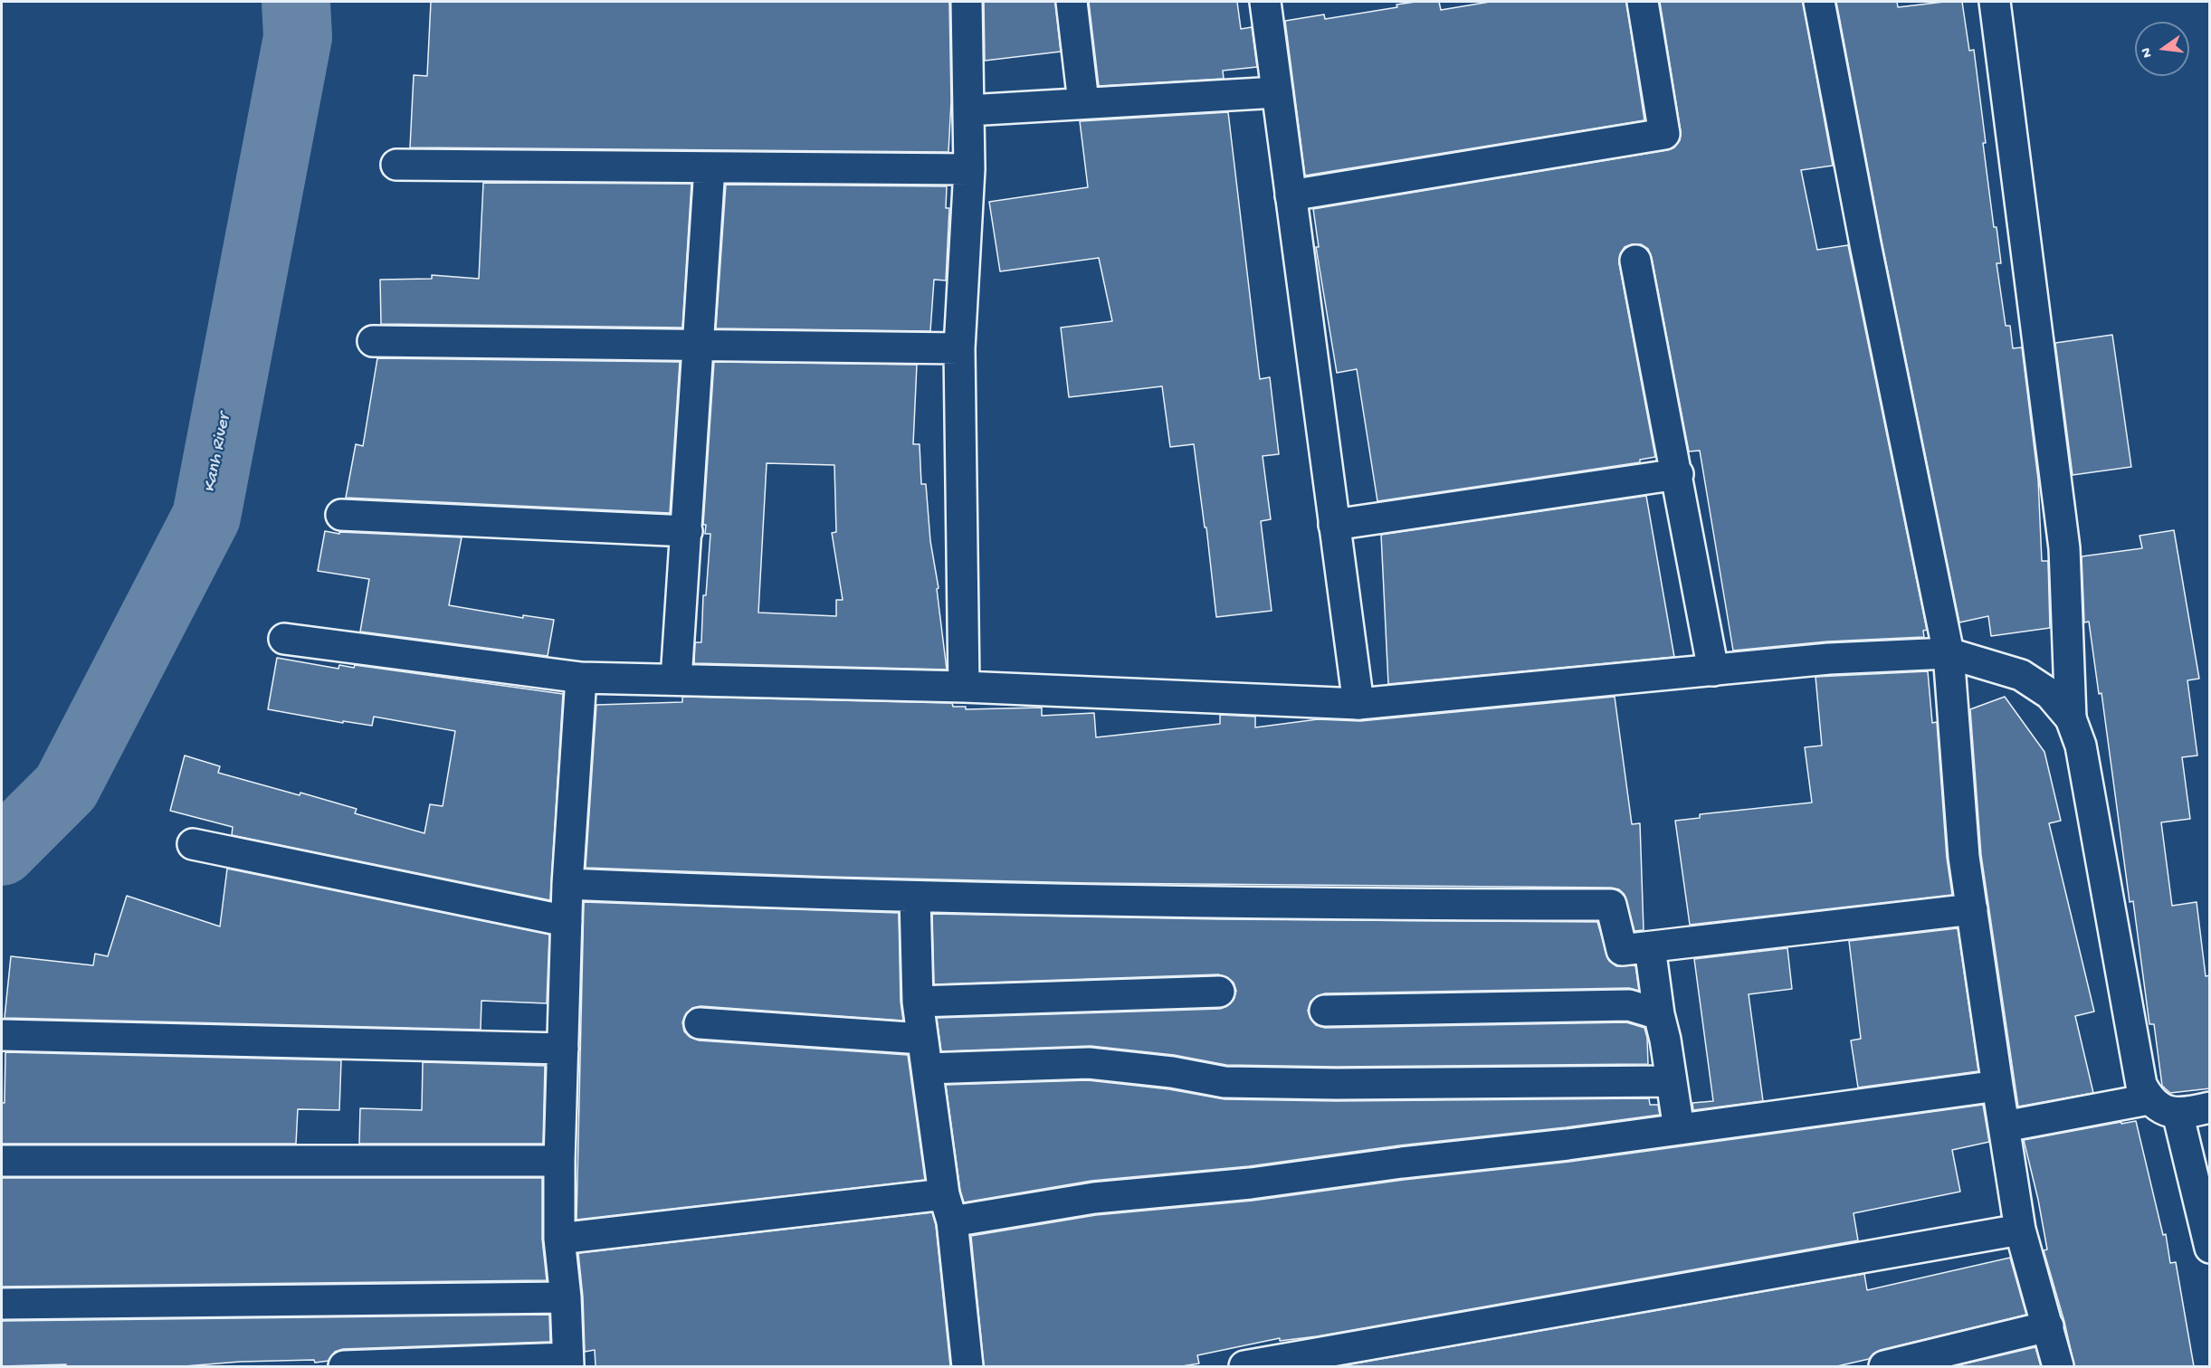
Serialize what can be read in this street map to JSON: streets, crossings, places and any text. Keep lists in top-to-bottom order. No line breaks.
{"water":["Kanh River"],"north":"left"}
